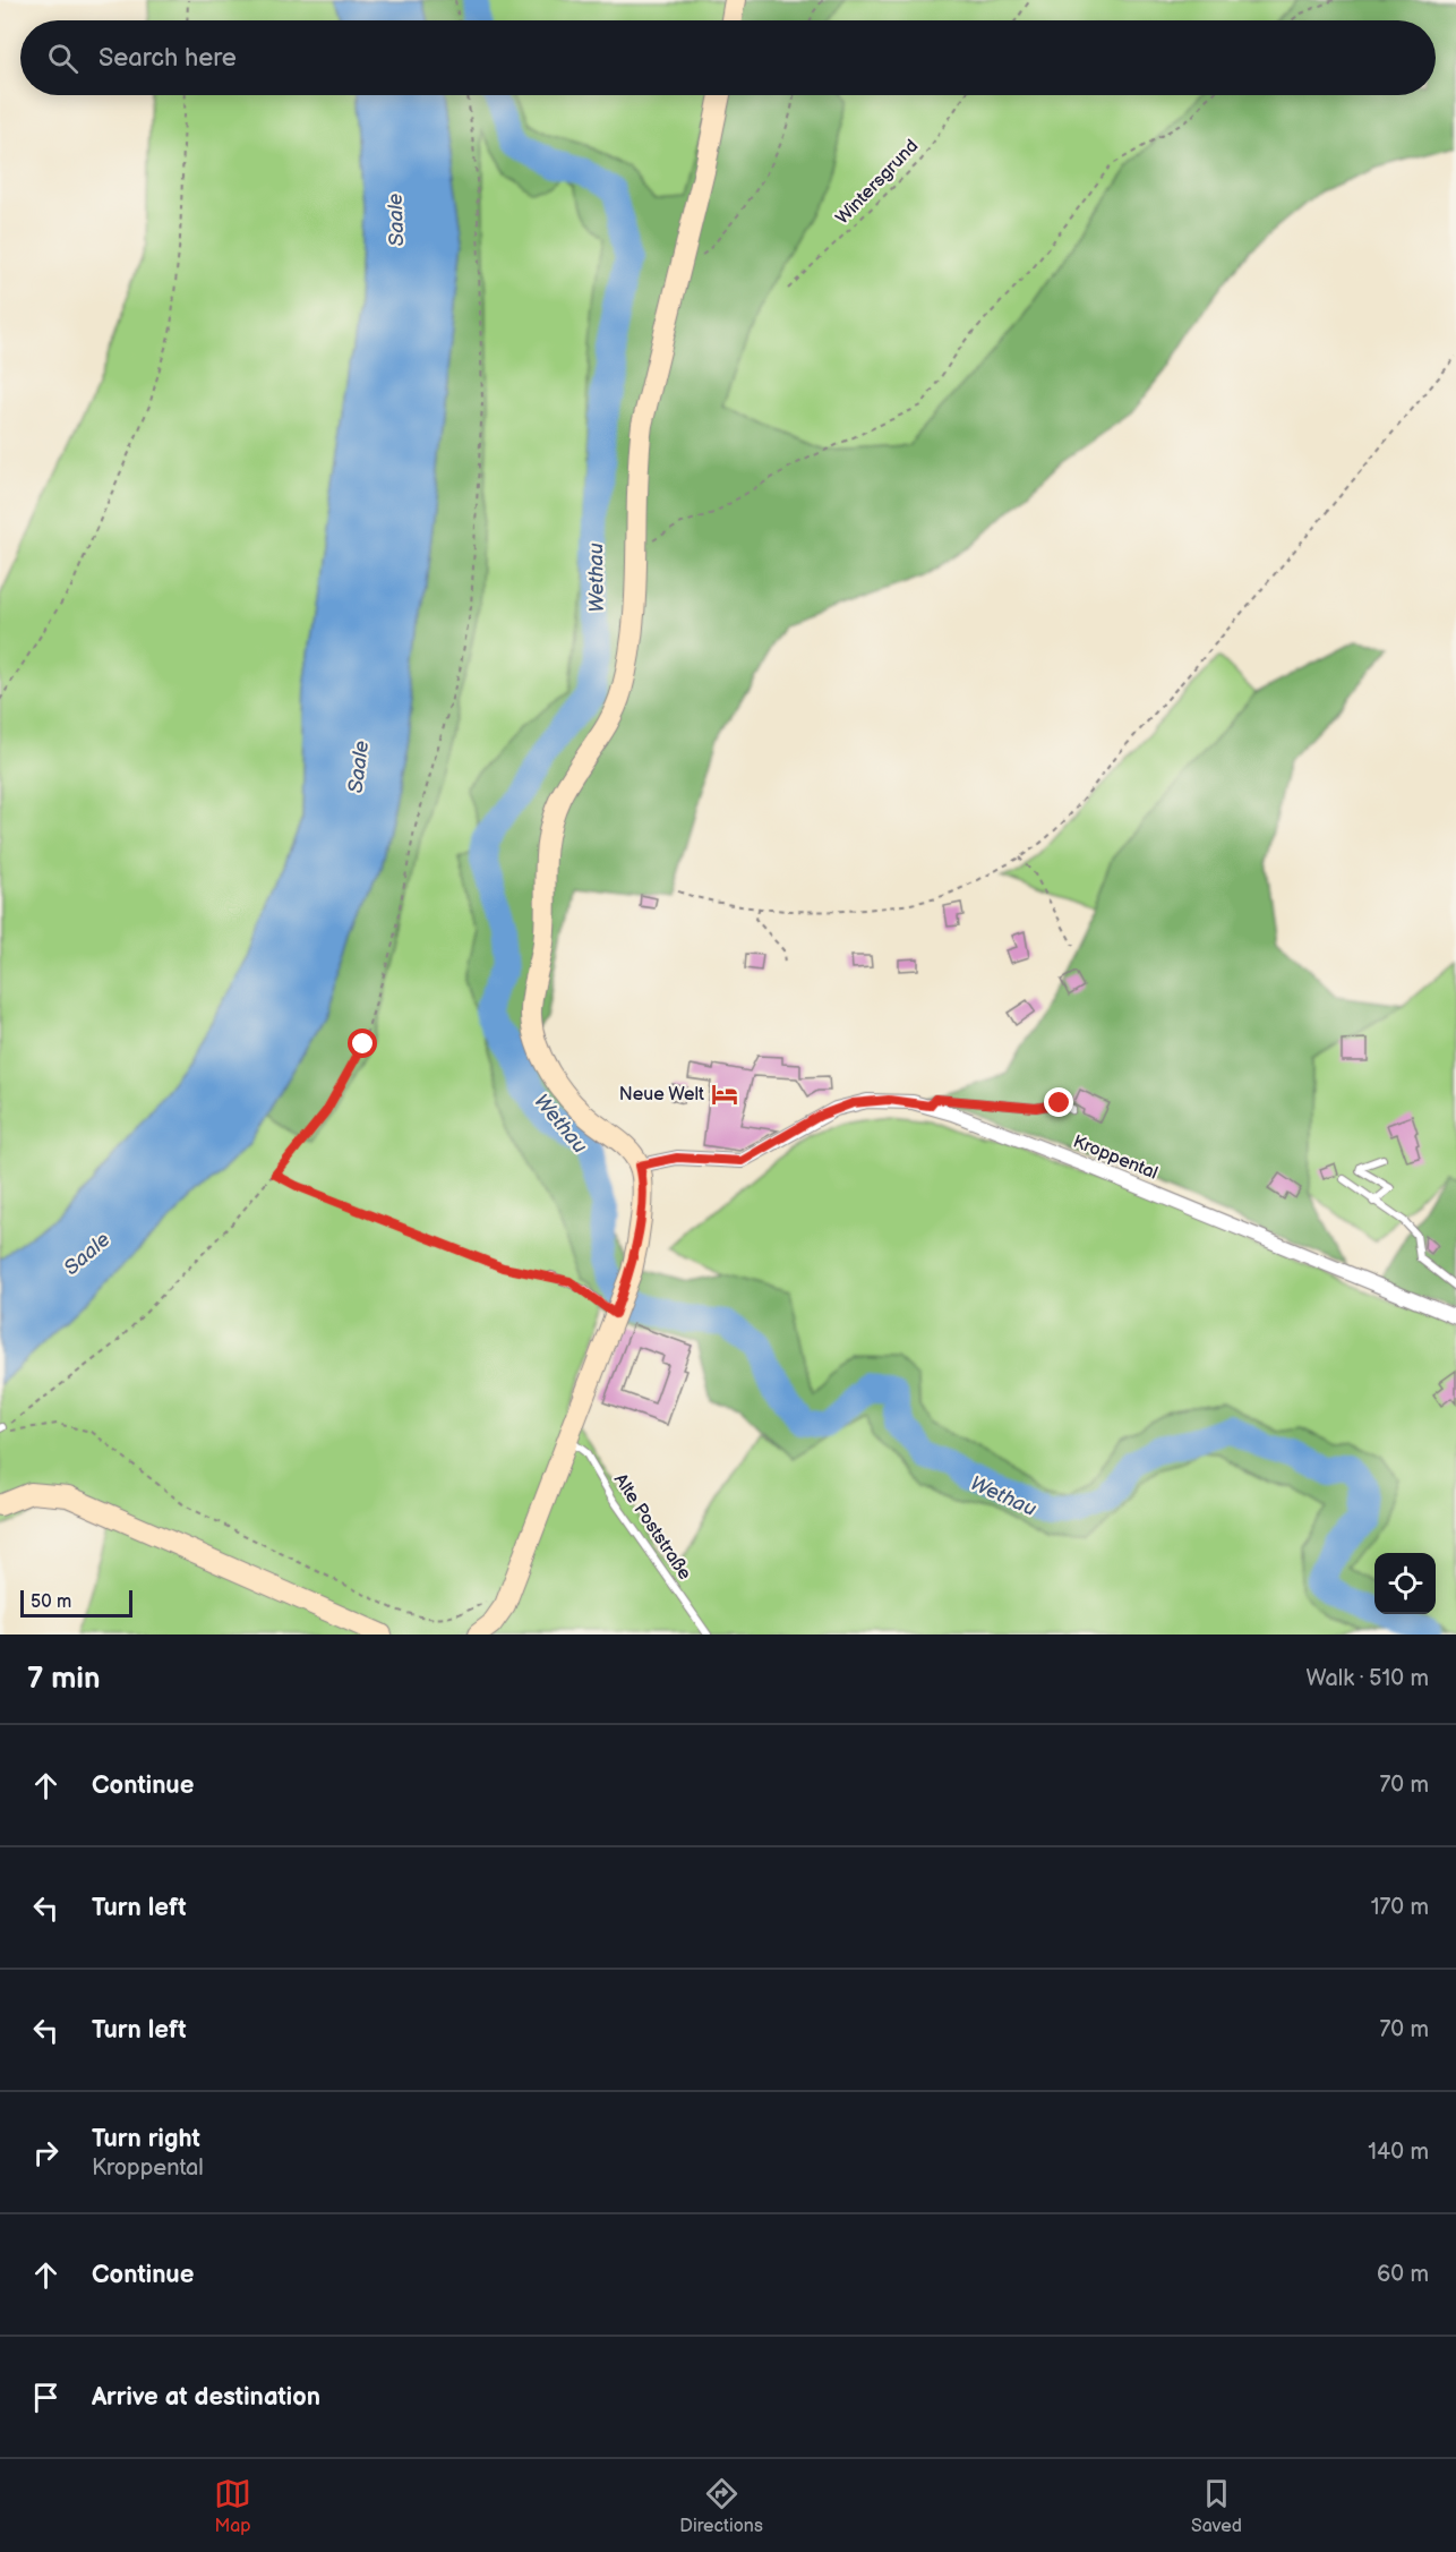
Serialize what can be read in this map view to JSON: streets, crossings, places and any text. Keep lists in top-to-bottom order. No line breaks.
{"streets":{"street":["Kroppental"],"lane":["Alte Poststraße"],"path":["Wintersgrund"]},"water":["Saale","Wethau"],"places":{"hotel":["Neue Welt"]},"scale_bar":"50 m","page":{"search":"Search here","scale":"50 m","heading":["7 min","Walk · 510 m"],"list":[["Continue","70 m"],["Turn left","170 m"],["Turn left","70 m"],["Turn right","Kroppental","140 m"],["Continue","60 m"],"Arrive at destination"],"nav":["Map","Directions","Saved"]}}
